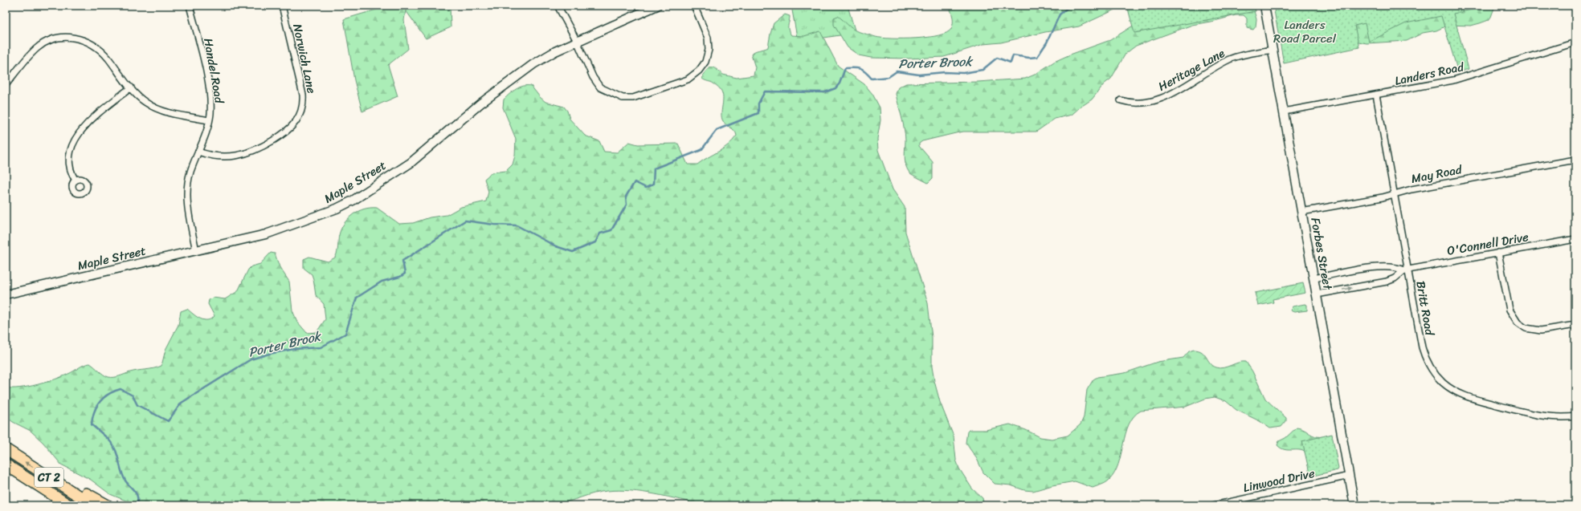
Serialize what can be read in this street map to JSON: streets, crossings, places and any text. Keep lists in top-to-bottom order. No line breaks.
{"streets":{"highway":["CT 2"],"street":["Norwich Lane","Heritage Lane","Handel Road","Landers Road","May Road","Maple Street","O'Connell Drive","Forbes Street","Britt Road","Linwood Drive"]},"crossings":[["Norwich Lane","Handel Road"],["Heritage Lane","Forbes Street"],["Handel Road","Maple Street"],["Landers Road","Forbes Street"],["Landers Road","Britt Road"],["May Road","Forbes Street"],["May Road","Britt Road"],["O'Connell Drive","Forbes Street"],["O'Connell Drive","Britt Road"],["Forbes Street","Linwood Drive"]],"water":["Porter Brook"],"parks":["Landers Road Parcel"]}
